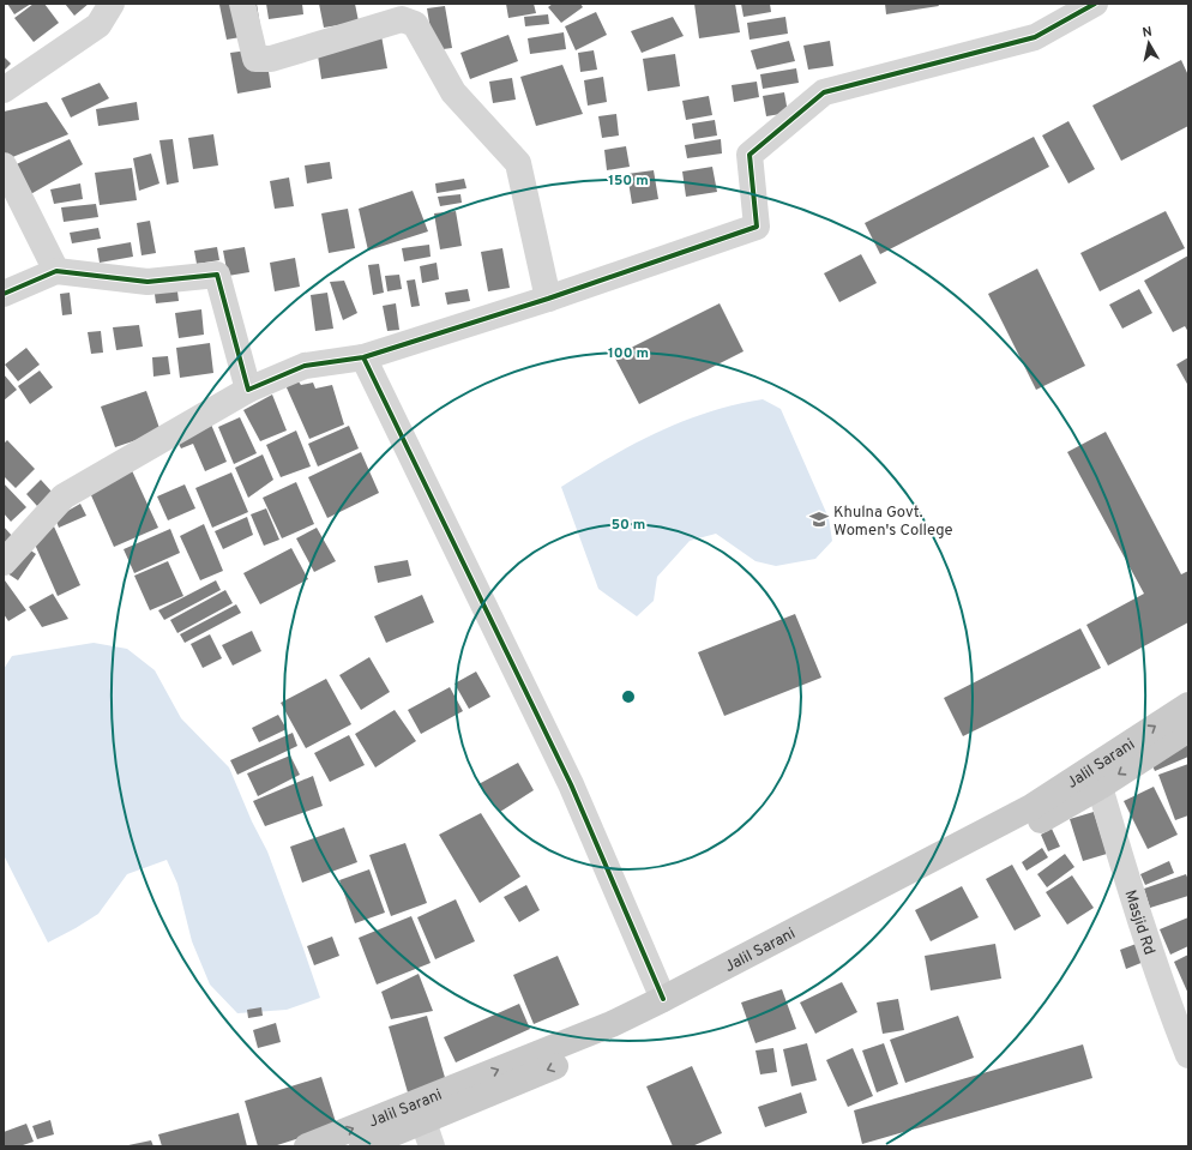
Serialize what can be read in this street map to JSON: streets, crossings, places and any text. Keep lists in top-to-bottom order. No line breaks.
{"streets":{"main road":["Jalil Sarani"],"street":["Masjid Rd"]},"crossings":[["Jalil Sarani","Masjid Rd"]],"places":{"school or university":["Khulna Govt. Women's College"]},"north":"top","rings":["150 m","100 m","50 m"]}
